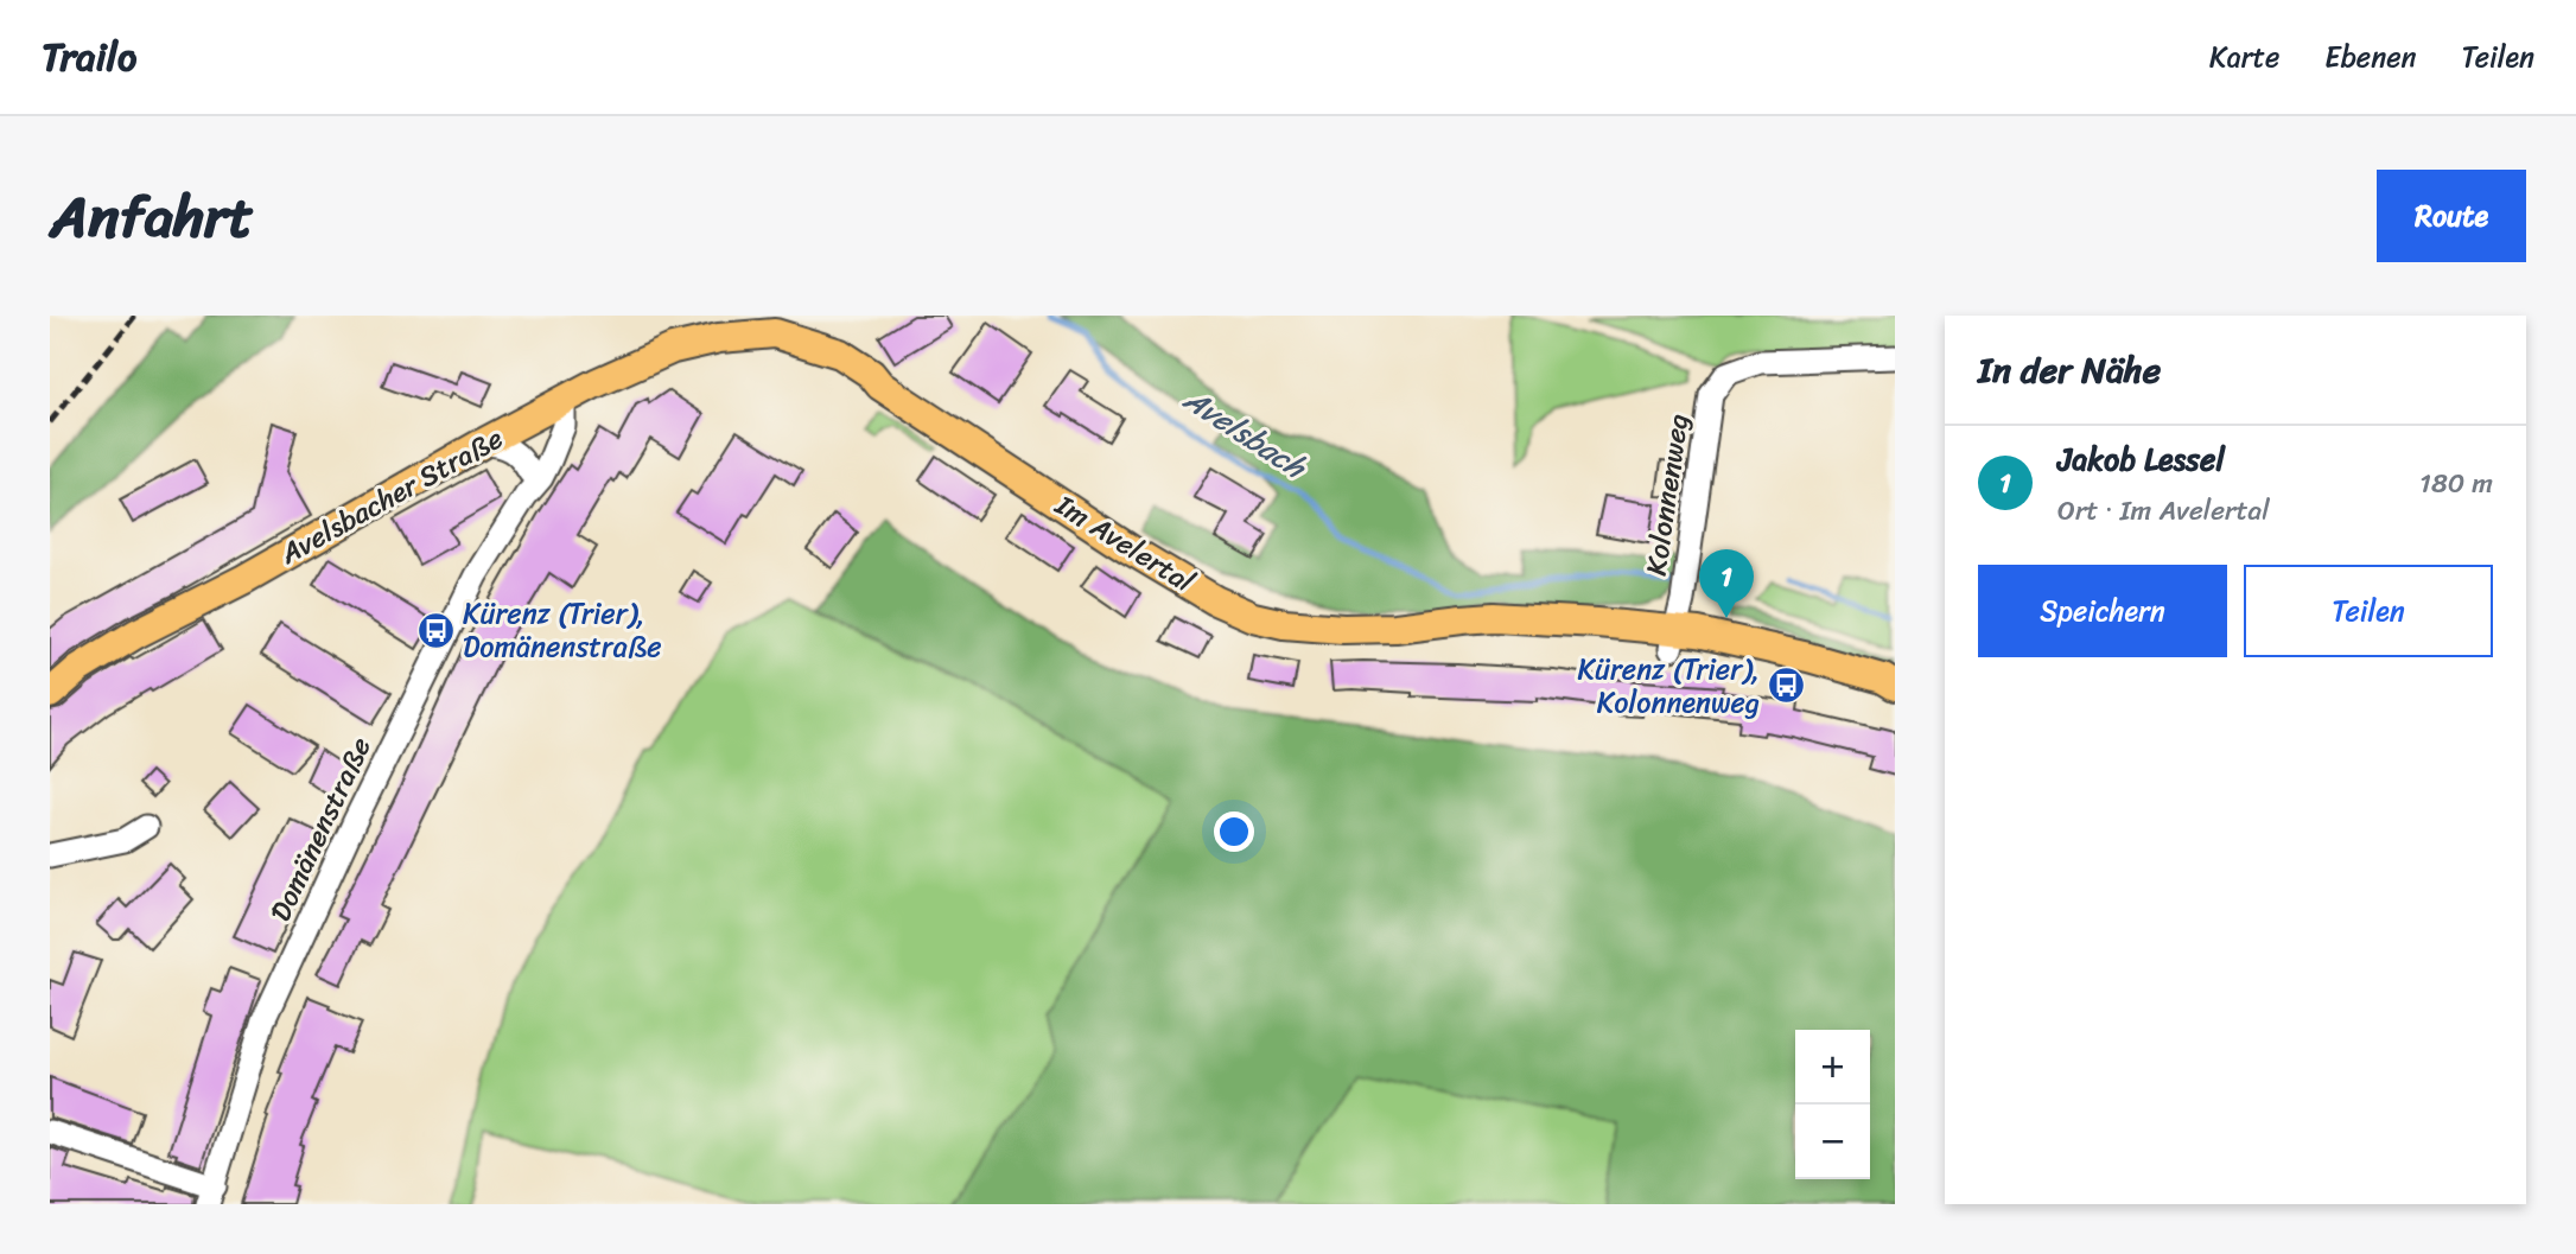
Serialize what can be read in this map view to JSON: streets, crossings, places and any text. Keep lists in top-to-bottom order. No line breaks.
{"streets":{"main road":["Avelsbacher Straße","Im Avelertal"],"street":["Kolonnenweg","Domänenstraße"]},"crossings":[["Kolonnenweg","Im Avelertal"],["Avelsbacher Straße","Im Avelertal"],["Avelsbacher Straße","Domänenstraße"]],"water":["Avelsbach"],"places":{"bus stop":["Kürenz (Trier), Domänenstraße","Kürenz (Trier), Kolonnenweg"]},"page":{"header":"Trailo","nav":["Karte","Ebenen","Teilen"],"title":"Anfahrt","buttons":["Route",["Speichern","Teilen"]],"heading":"In der Nähe","list":[{"mark":"1","name":"Jakob Lessel","note":"Ort · Im Avelertal","value":"180 m"}],"pins":"1","map_buttons":["+","−"]}}
